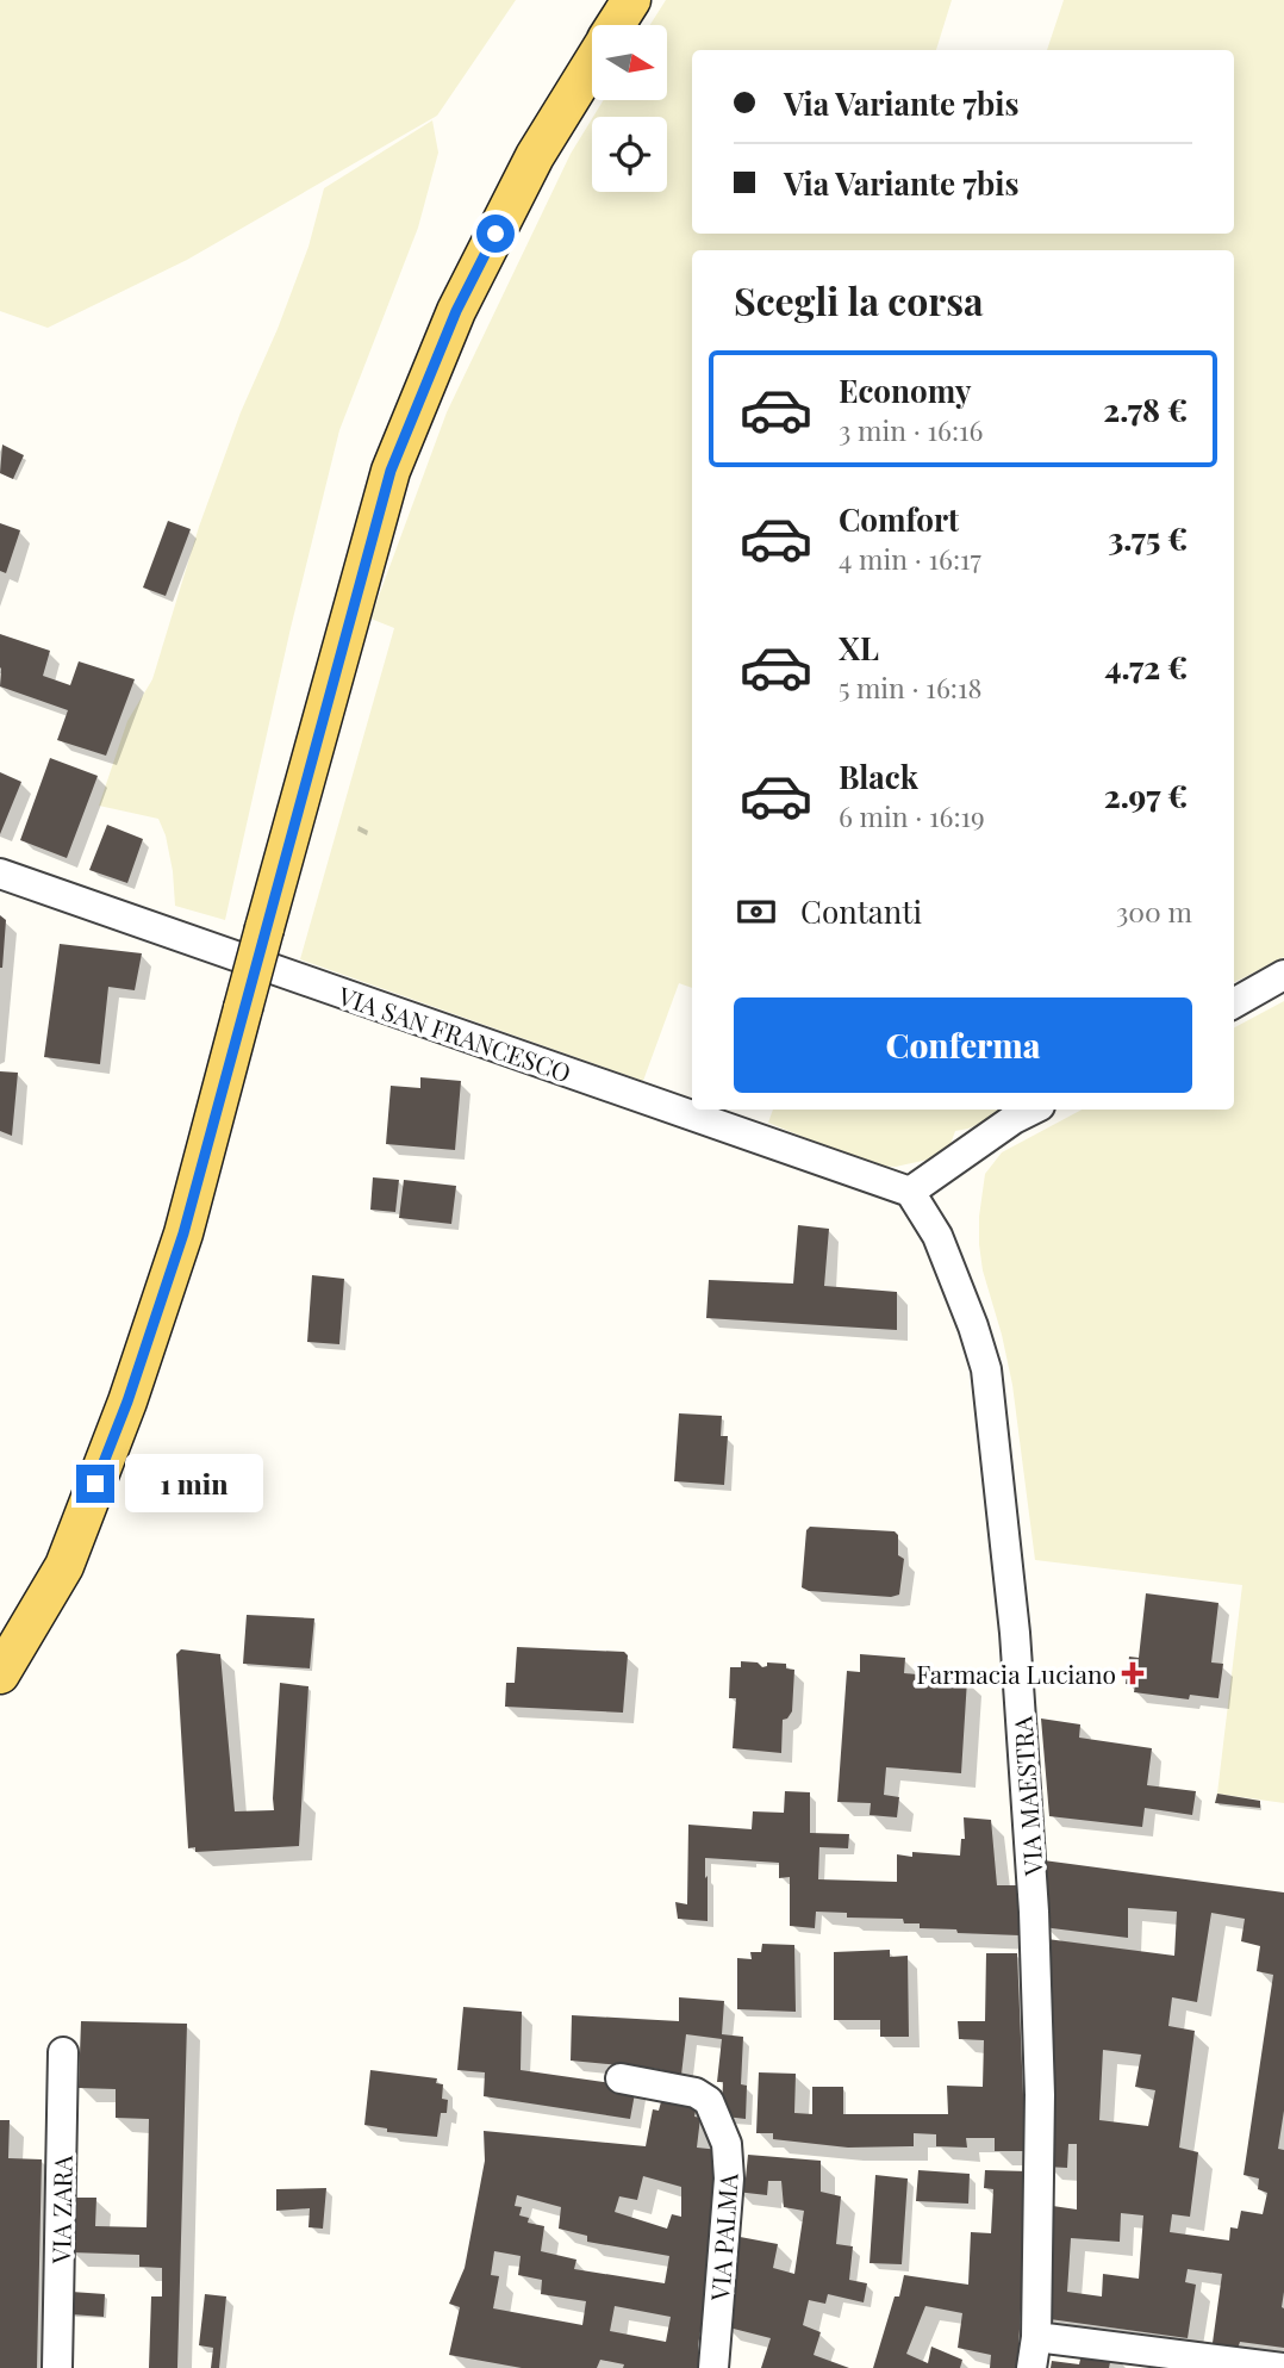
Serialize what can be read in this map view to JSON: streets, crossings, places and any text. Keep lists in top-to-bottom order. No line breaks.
{"streets":{"street":["VIA SAN FRANCESCO","VIA MAESTRA","VIA ZARA","VIA PALMA"]},"crossings":[["VIA SAN FRANCESCO","VIA MAESTRA"]],"places":{"health":["Farmacia Luciano"]},"north":"right","page":{"banner":["Via Variante 7bis","Via Variante 7bis"],"heading":"Scegli la corsa","list":[{"name":"Economy","note":"3 min · 16:16","value":"2.78 €"},{"name":"Comfort","note":"4 min · 16:17","value":"3.75 €"},{"name":"XL","note":"5 min · 16:18","value":"4.72 €"},{"name":"Black","note":"6 min · 16:19","value":"2.97 €"}],"pay":["Contanti","300 m"],"buttons":"Conferma","bubble":"1 min"}}
